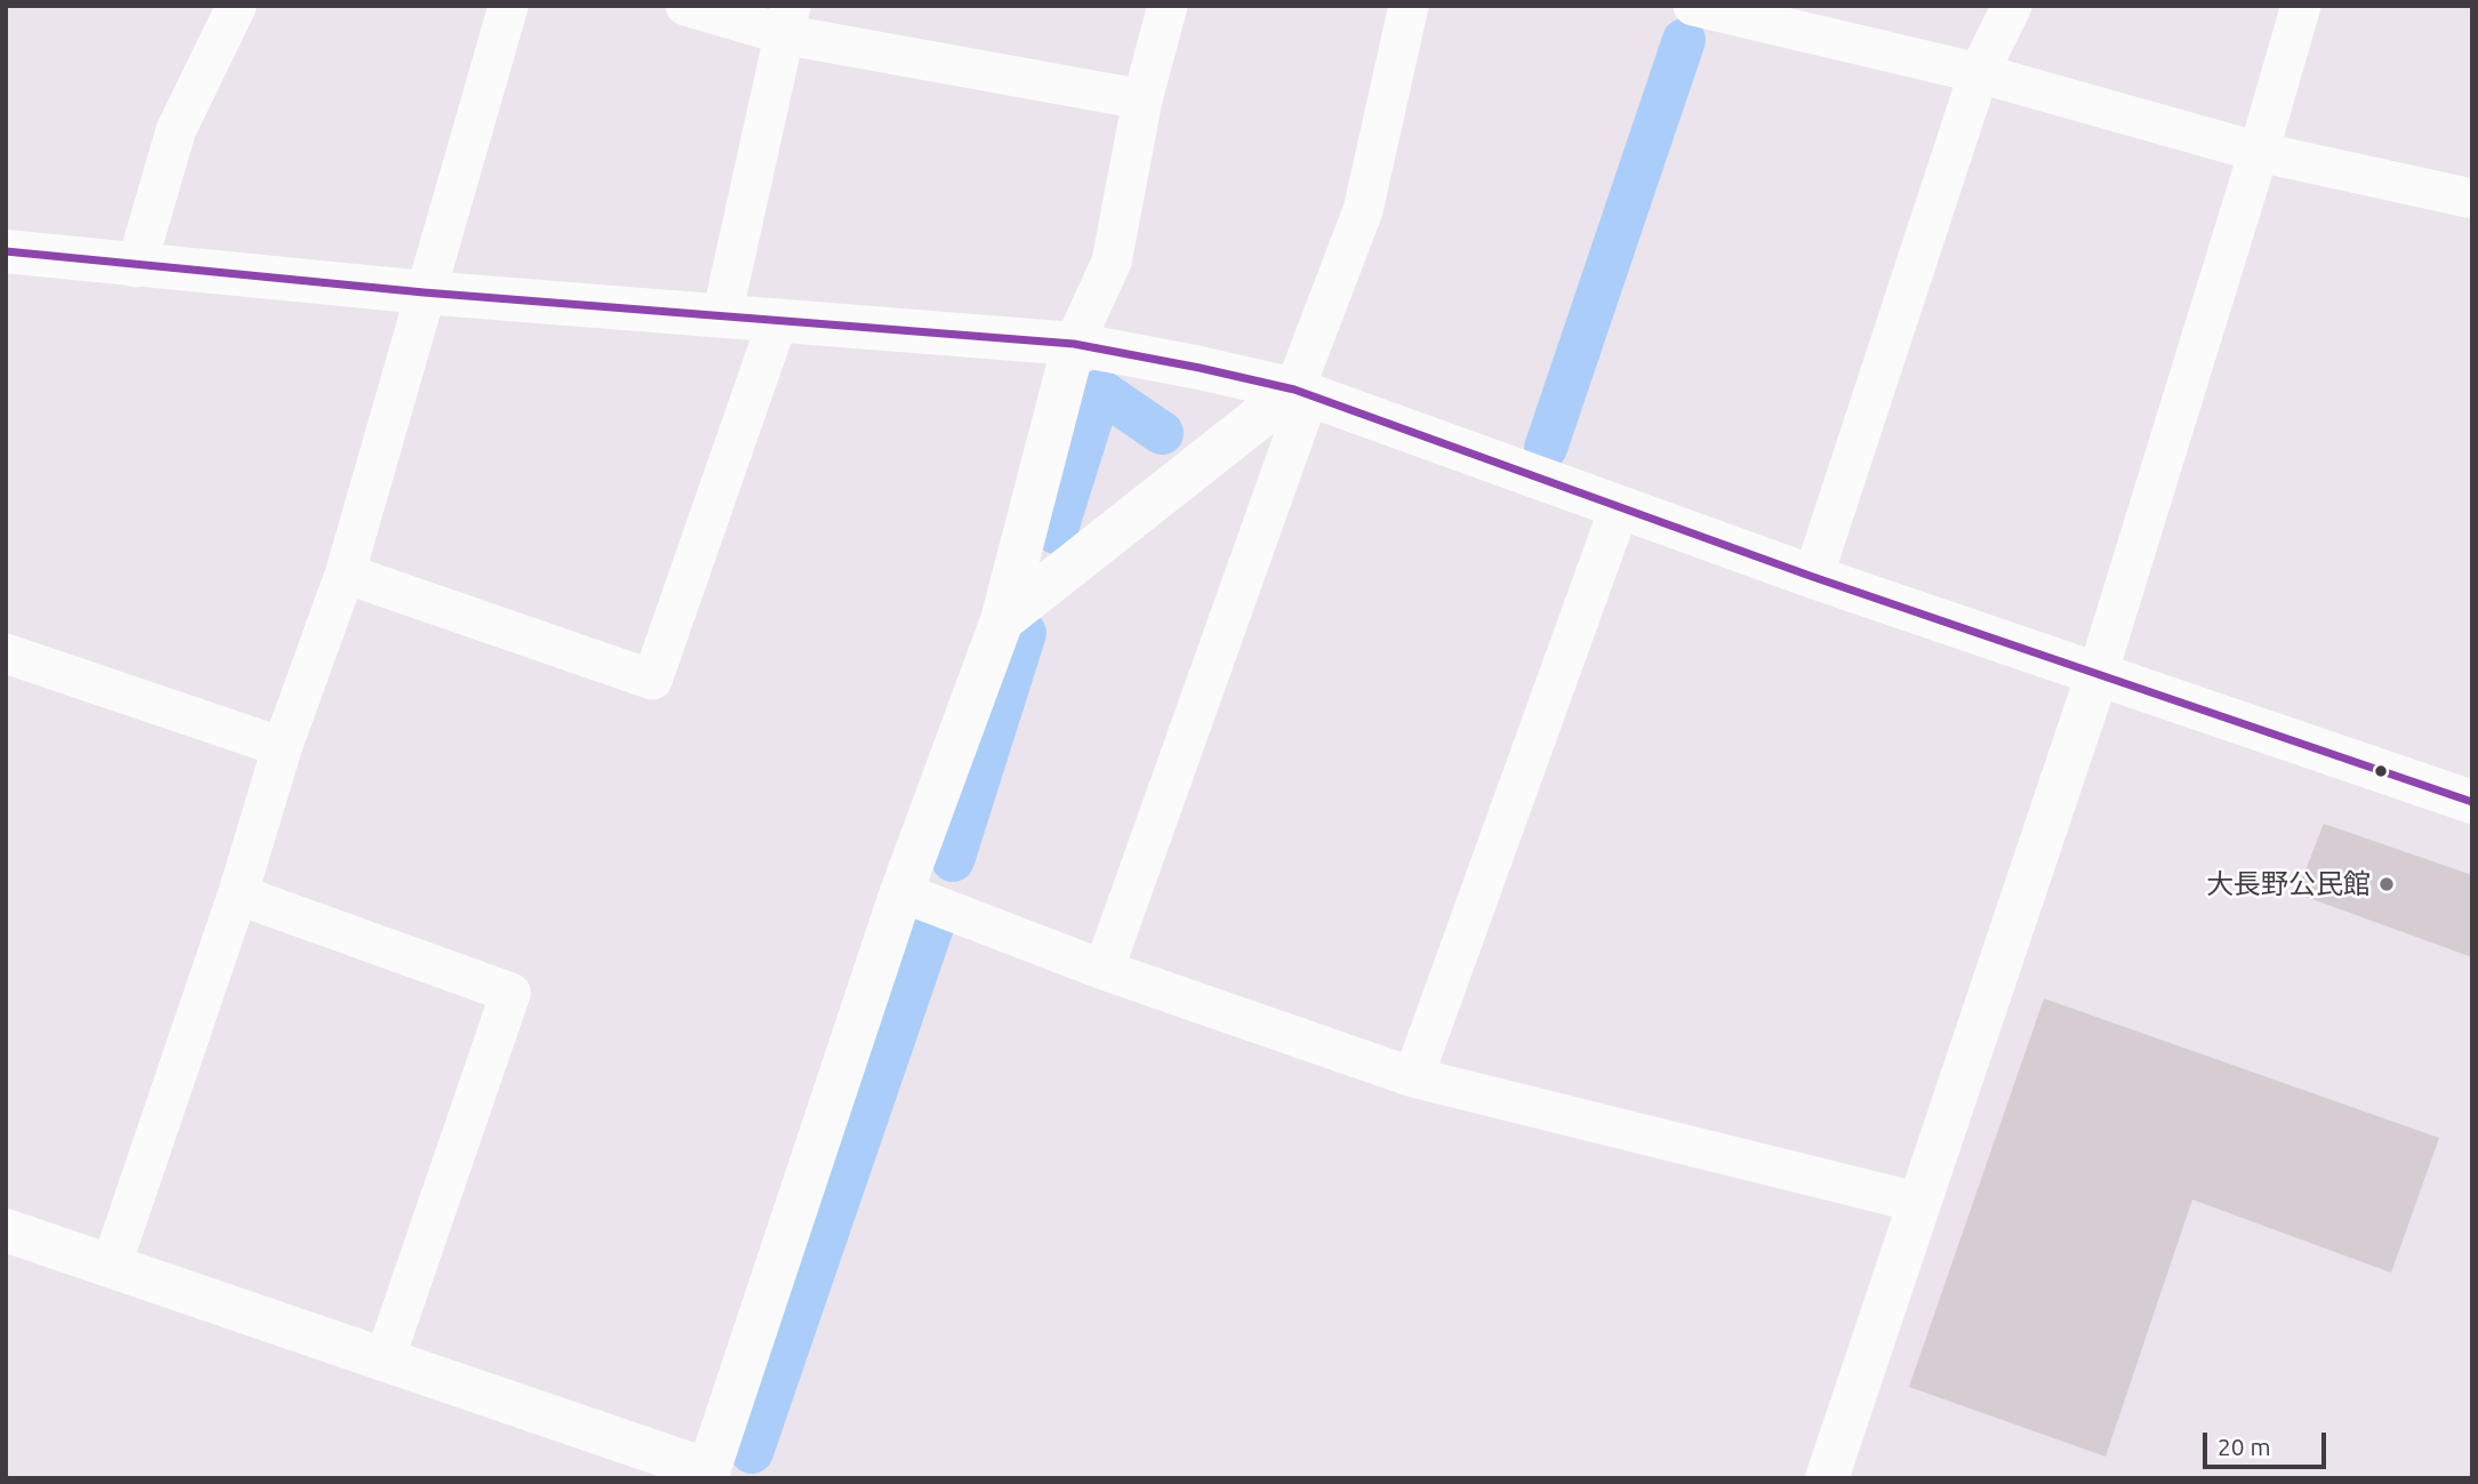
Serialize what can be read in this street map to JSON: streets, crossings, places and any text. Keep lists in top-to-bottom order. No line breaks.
{"places":["大長野公民館"],"scale_bar":"20 m"}
